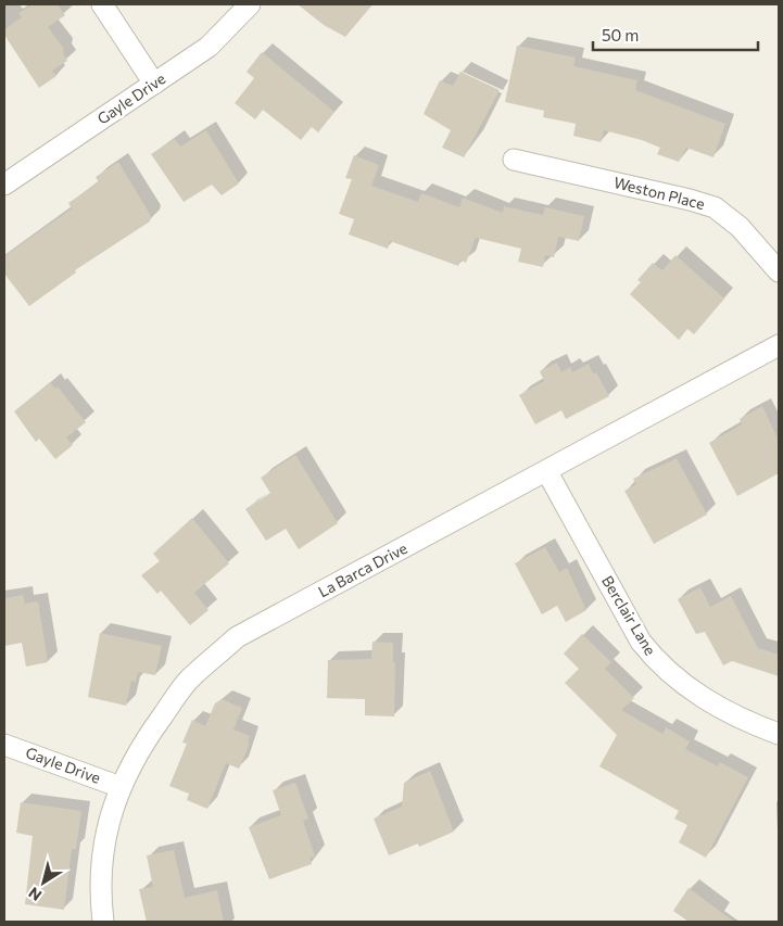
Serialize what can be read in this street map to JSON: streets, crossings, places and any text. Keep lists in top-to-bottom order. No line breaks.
{"streets":{"street":["Gayle Drive","Weston Place","La Barca Drive","Berclair Lane"]},"crossings":[["Gayle Drive","La Barca Drive"],["La Barca Drive","Berclair Lane"]],"scale_bar":"50 m","north":"bottom left"}
